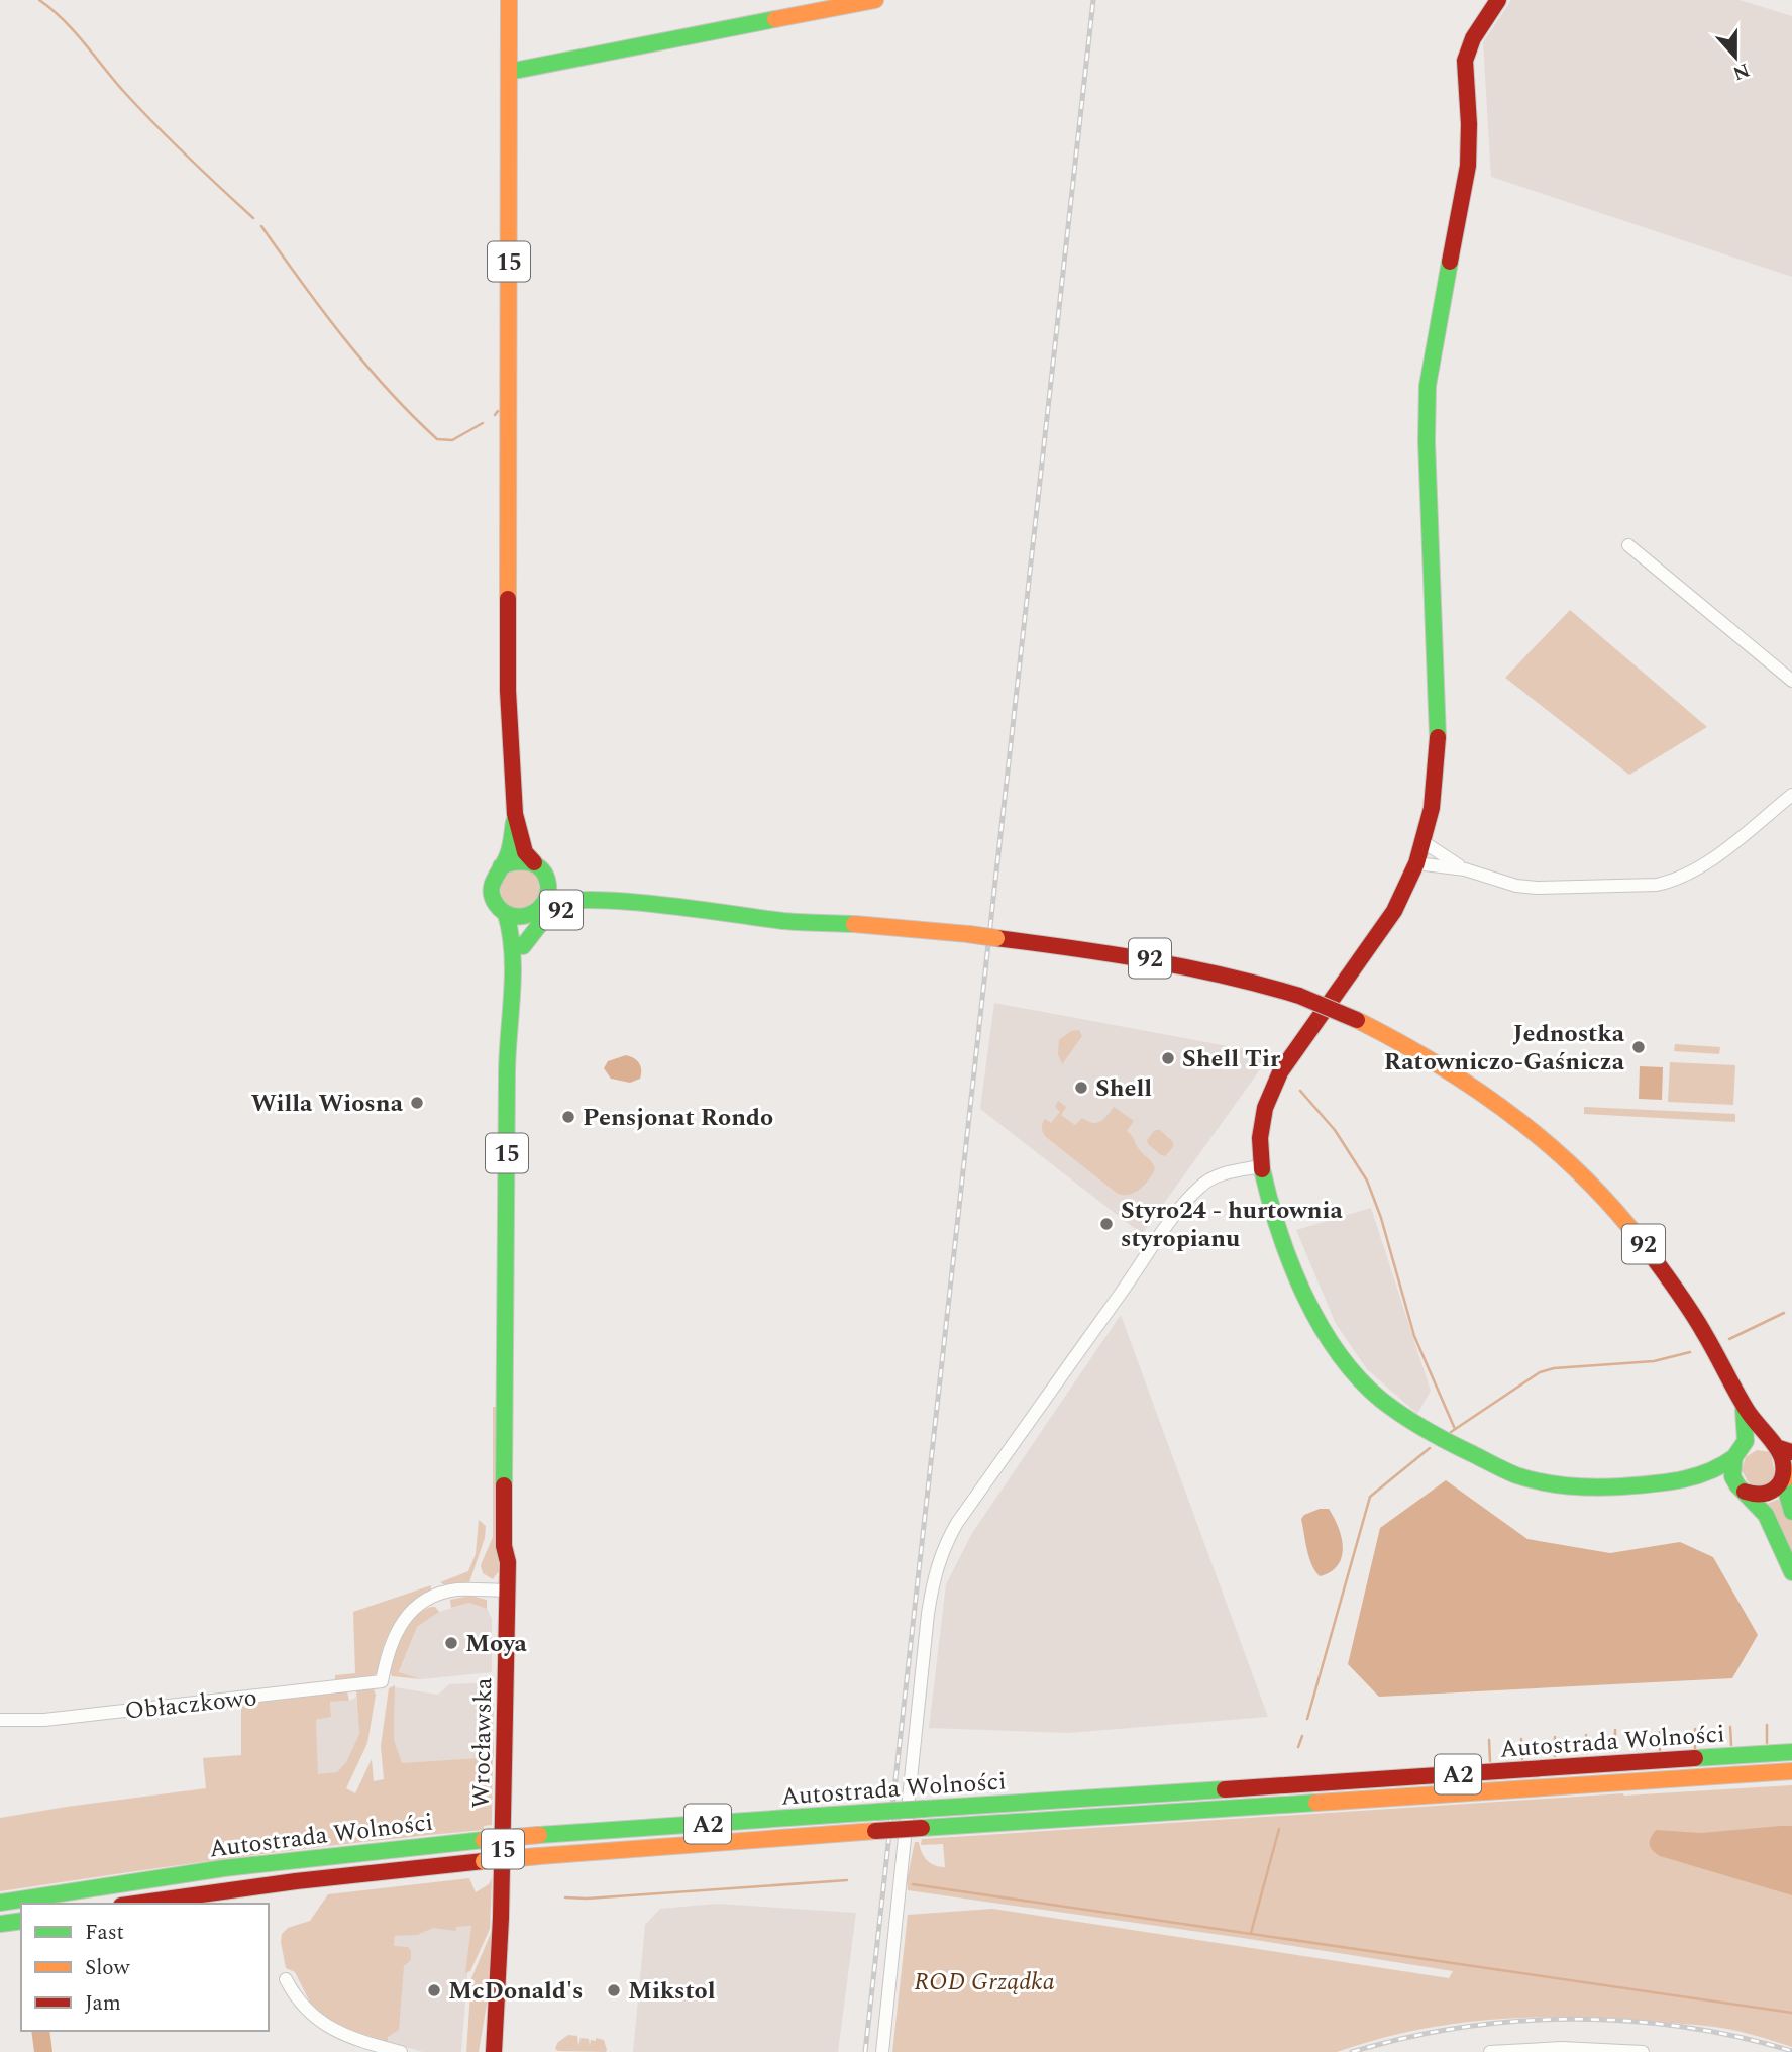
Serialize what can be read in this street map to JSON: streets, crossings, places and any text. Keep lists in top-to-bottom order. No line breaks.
{"streets":{"main road":["15","92","Autostrada Wolności","Wrocławska","A2"],"street":["Obłaczkowo"]},"crossings":[["15","92"],["15","Wrocławska"],["92","Wrocławska"],["Obłaczkowo","Wrocławska"]],"parks":["ROD Grządka"],"places":["Jednostka Ratowniczo-Gaśnicza","Shell Tir","Shell","Willa Wiosna","Pensjonat Rondo","Styro24 - hurtownia styropianu","Moya","McDonald's","Mikstol"],"legend":["Fast","Slow","Jam"],"north":"bottom"}
